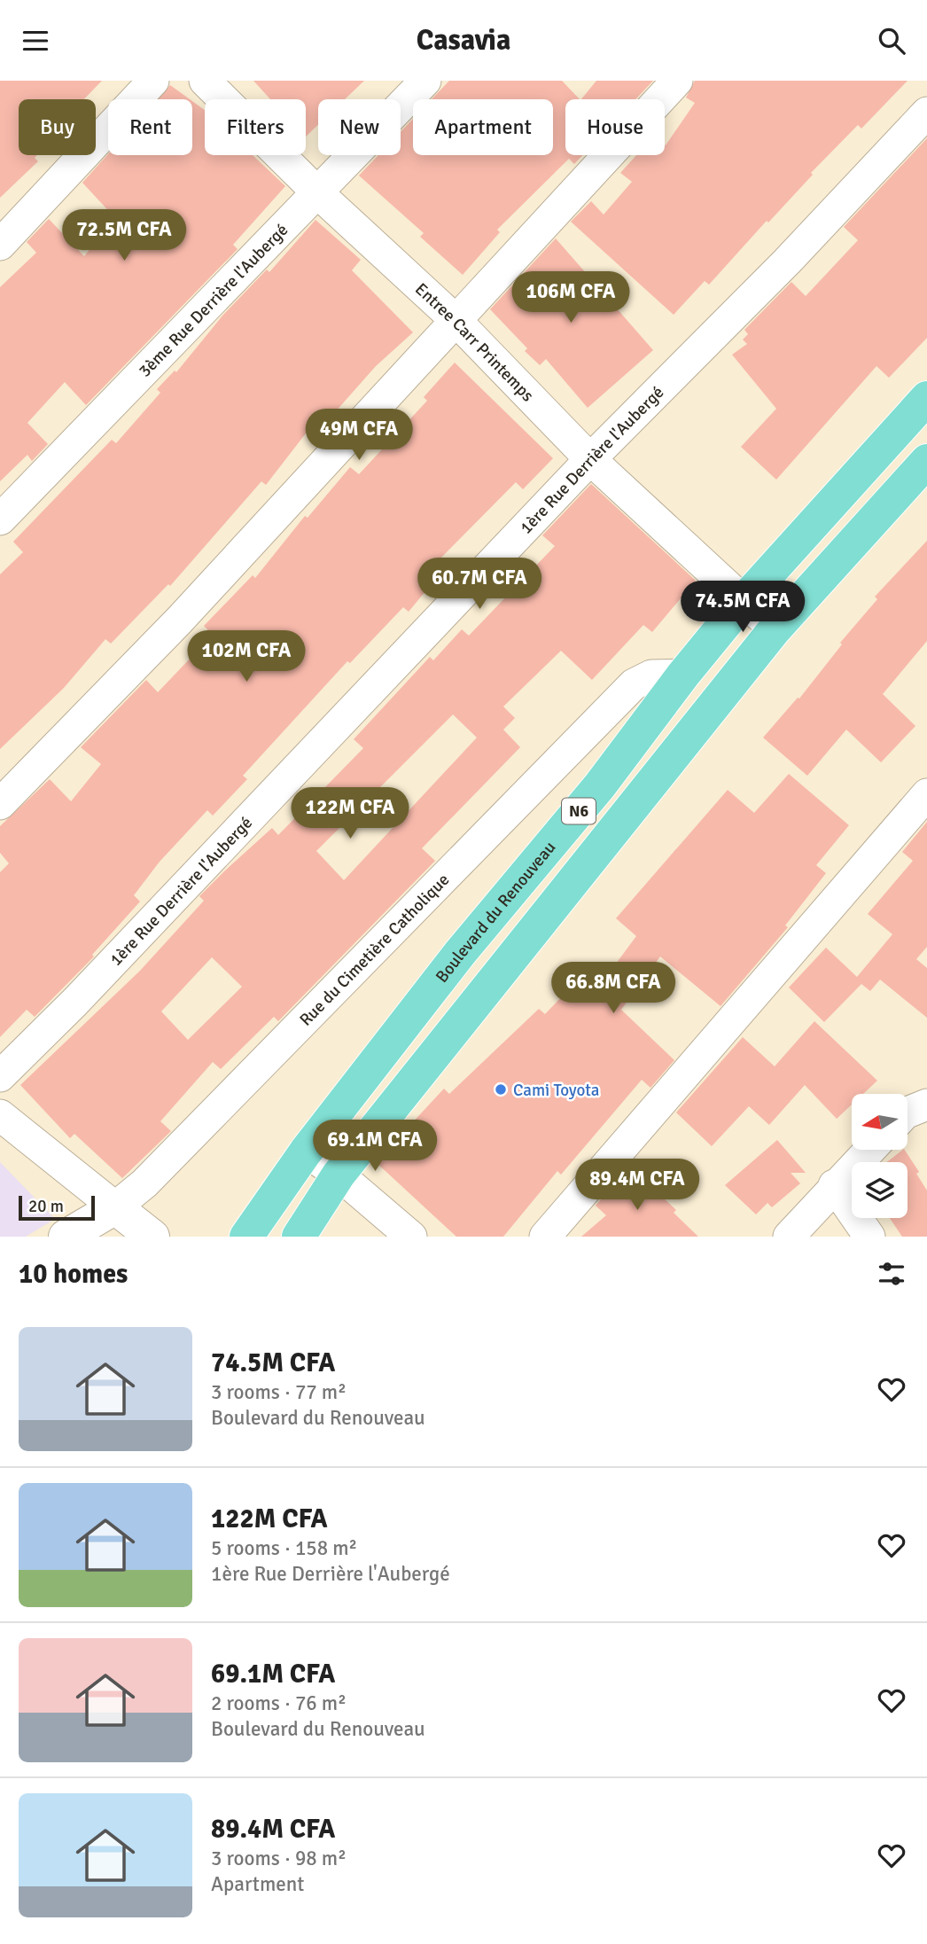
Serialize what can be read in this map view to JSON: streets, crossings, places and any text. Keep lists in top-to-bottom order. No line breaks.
{"streets":{"highway":["N6","Boulevard du Renouveau"],"street":["3ème Rue Derrière l'Aubergé","Entree Carr Printemps","1ère Rue Derrière l'Aubergé","Rue du Cimetière Catholique"]},"crossings":[["3ème Rue Derrière l'Aubergé","Entree Carr Printemps"],["Entree Carr Printemps","1ère Rue Derrière l'Aubergé"],["Entree Carr Printemps","N6"],["Entree Carr Printemps","Boulevard du Renouveau"],["Boulevard du Renouveau","Rue du Cimetière Catholique"]],"places":["Cami Toyota"],"scale_bar":"20 m","north":"left","page":{"header":"Casavia","chip":["Buy","Rent","Filters","New","Apartment","House"],"price":["72.5M CFA","106M CFA","49M CFA","60.7M CFA","74.5M CFA","102M CFA","122M CFA","66.8M CFA","69.1M CFA","89.4M CFA"],"scale":"20 m","heading":"10 homes","list":[{"name":"74.5M CFA","note":"3 rooms · 77 m² · Boulevard du Renouveau"},{"name":"122M CFA","note":"5 rooms · 158 m² · 1ère Rue Derrière l'Aubergé"},{"name":"69.1M CFA","note":"2 rooms · 76 m² · Boulevard du Renouveau"},{"name":"89.4M CFA","note":"3 rooms · 98 m² · Apartment"}]}}
